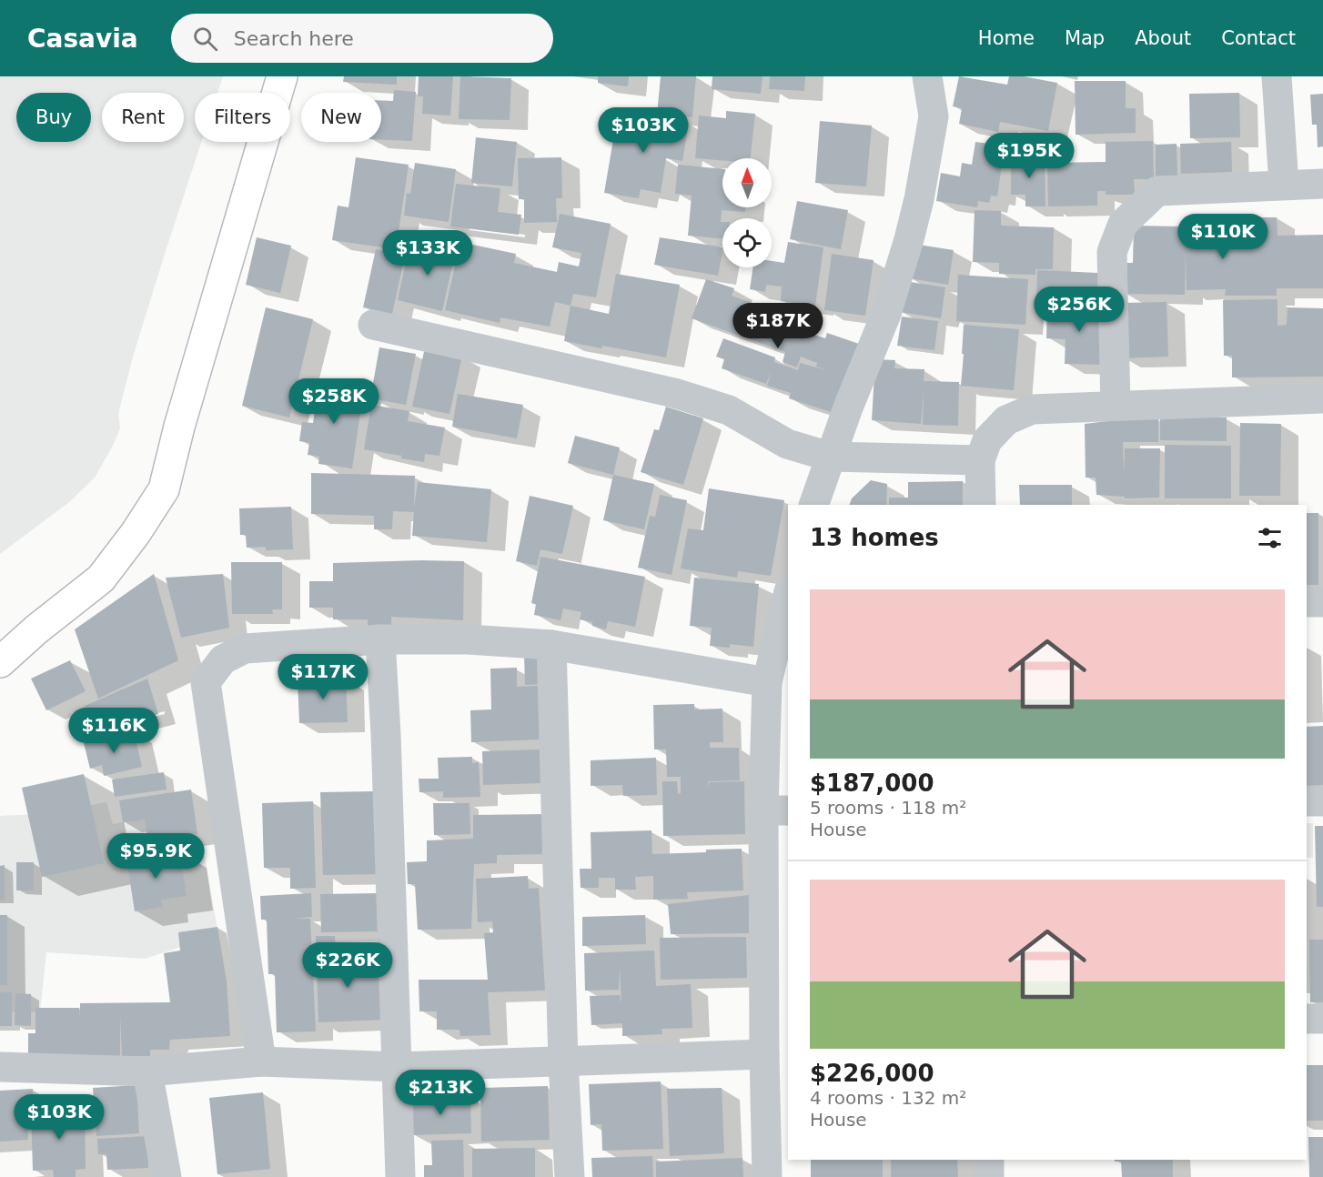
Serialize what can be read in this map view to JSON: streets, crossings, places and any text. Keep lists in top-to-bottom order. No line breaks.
{"north":"top","page":{"header":"Casavia","search":"Search here","nav":["Home","Map","About","Contact"],"chip":["Buy","Rent","Filters","New"],"price":["$103K","$195K","$110K","$133K","$256K","$187K","$258K","$117K","$116K","$95.9K","$226K","$213K","$103K"],"heading":"13 homes","list":[{"name":"$187,000","note":"5 rooms · 118 m² · House"},{"name":"$226,000","note":"4 rooms · 132 m² · House"}]}}
